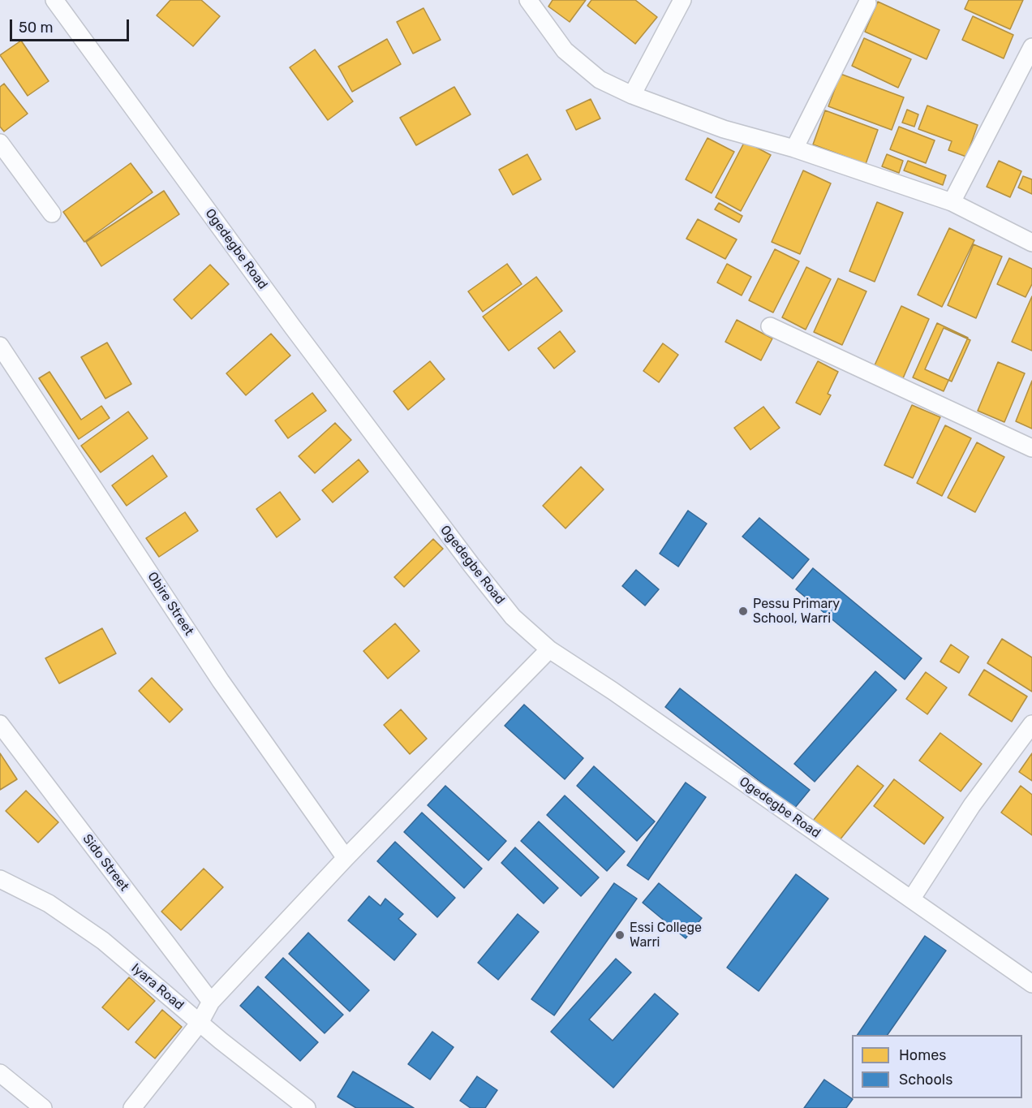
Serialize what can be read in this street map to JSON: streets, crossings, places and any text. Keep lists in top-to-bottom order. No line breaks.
{"streets":{"street":["Ogedegbe Road","Obire Street","Sido Street","Iyara Road"]},"places":["Pessu Primary School, Warri","Essi College Warri"],"legend":["Homes","Schools"],"scale_bar":"50 m"}
